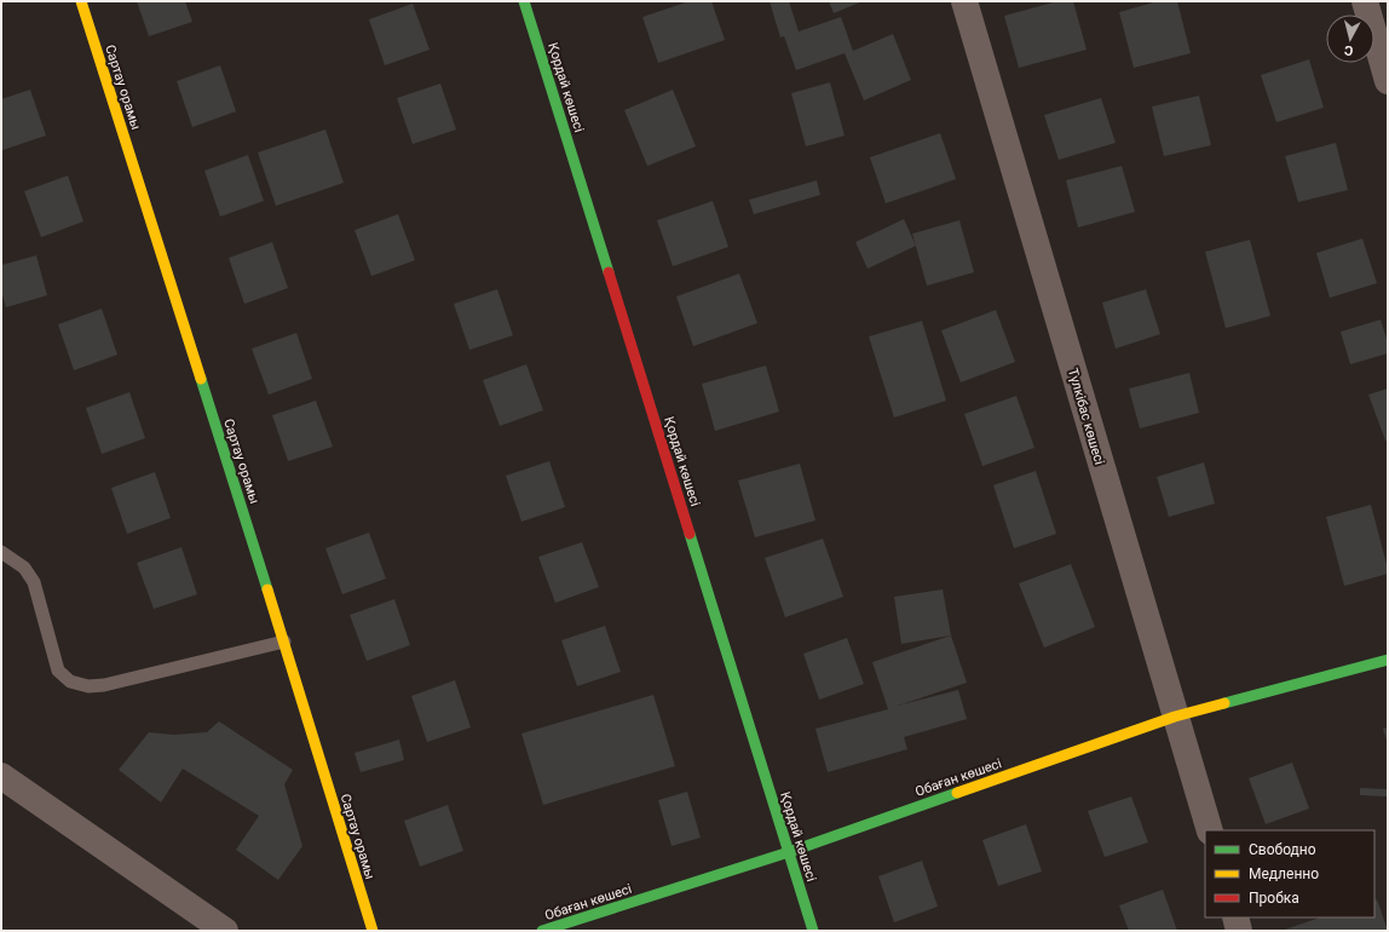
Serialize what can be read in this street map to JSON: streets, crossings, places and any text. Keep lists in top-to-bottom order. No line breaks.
{"streets":{"street":["Сартау орамы","Қордай көшесі","Түлкібас көшесі","Обаған көшесі"]},"crossings":[["Қордай көшесі","Обаған көшесі"],["Түлкібас көшесі","Обаған көшесі"]],"legend":["Свободно","Медленно","Пробка"],"north":"bottom"}
